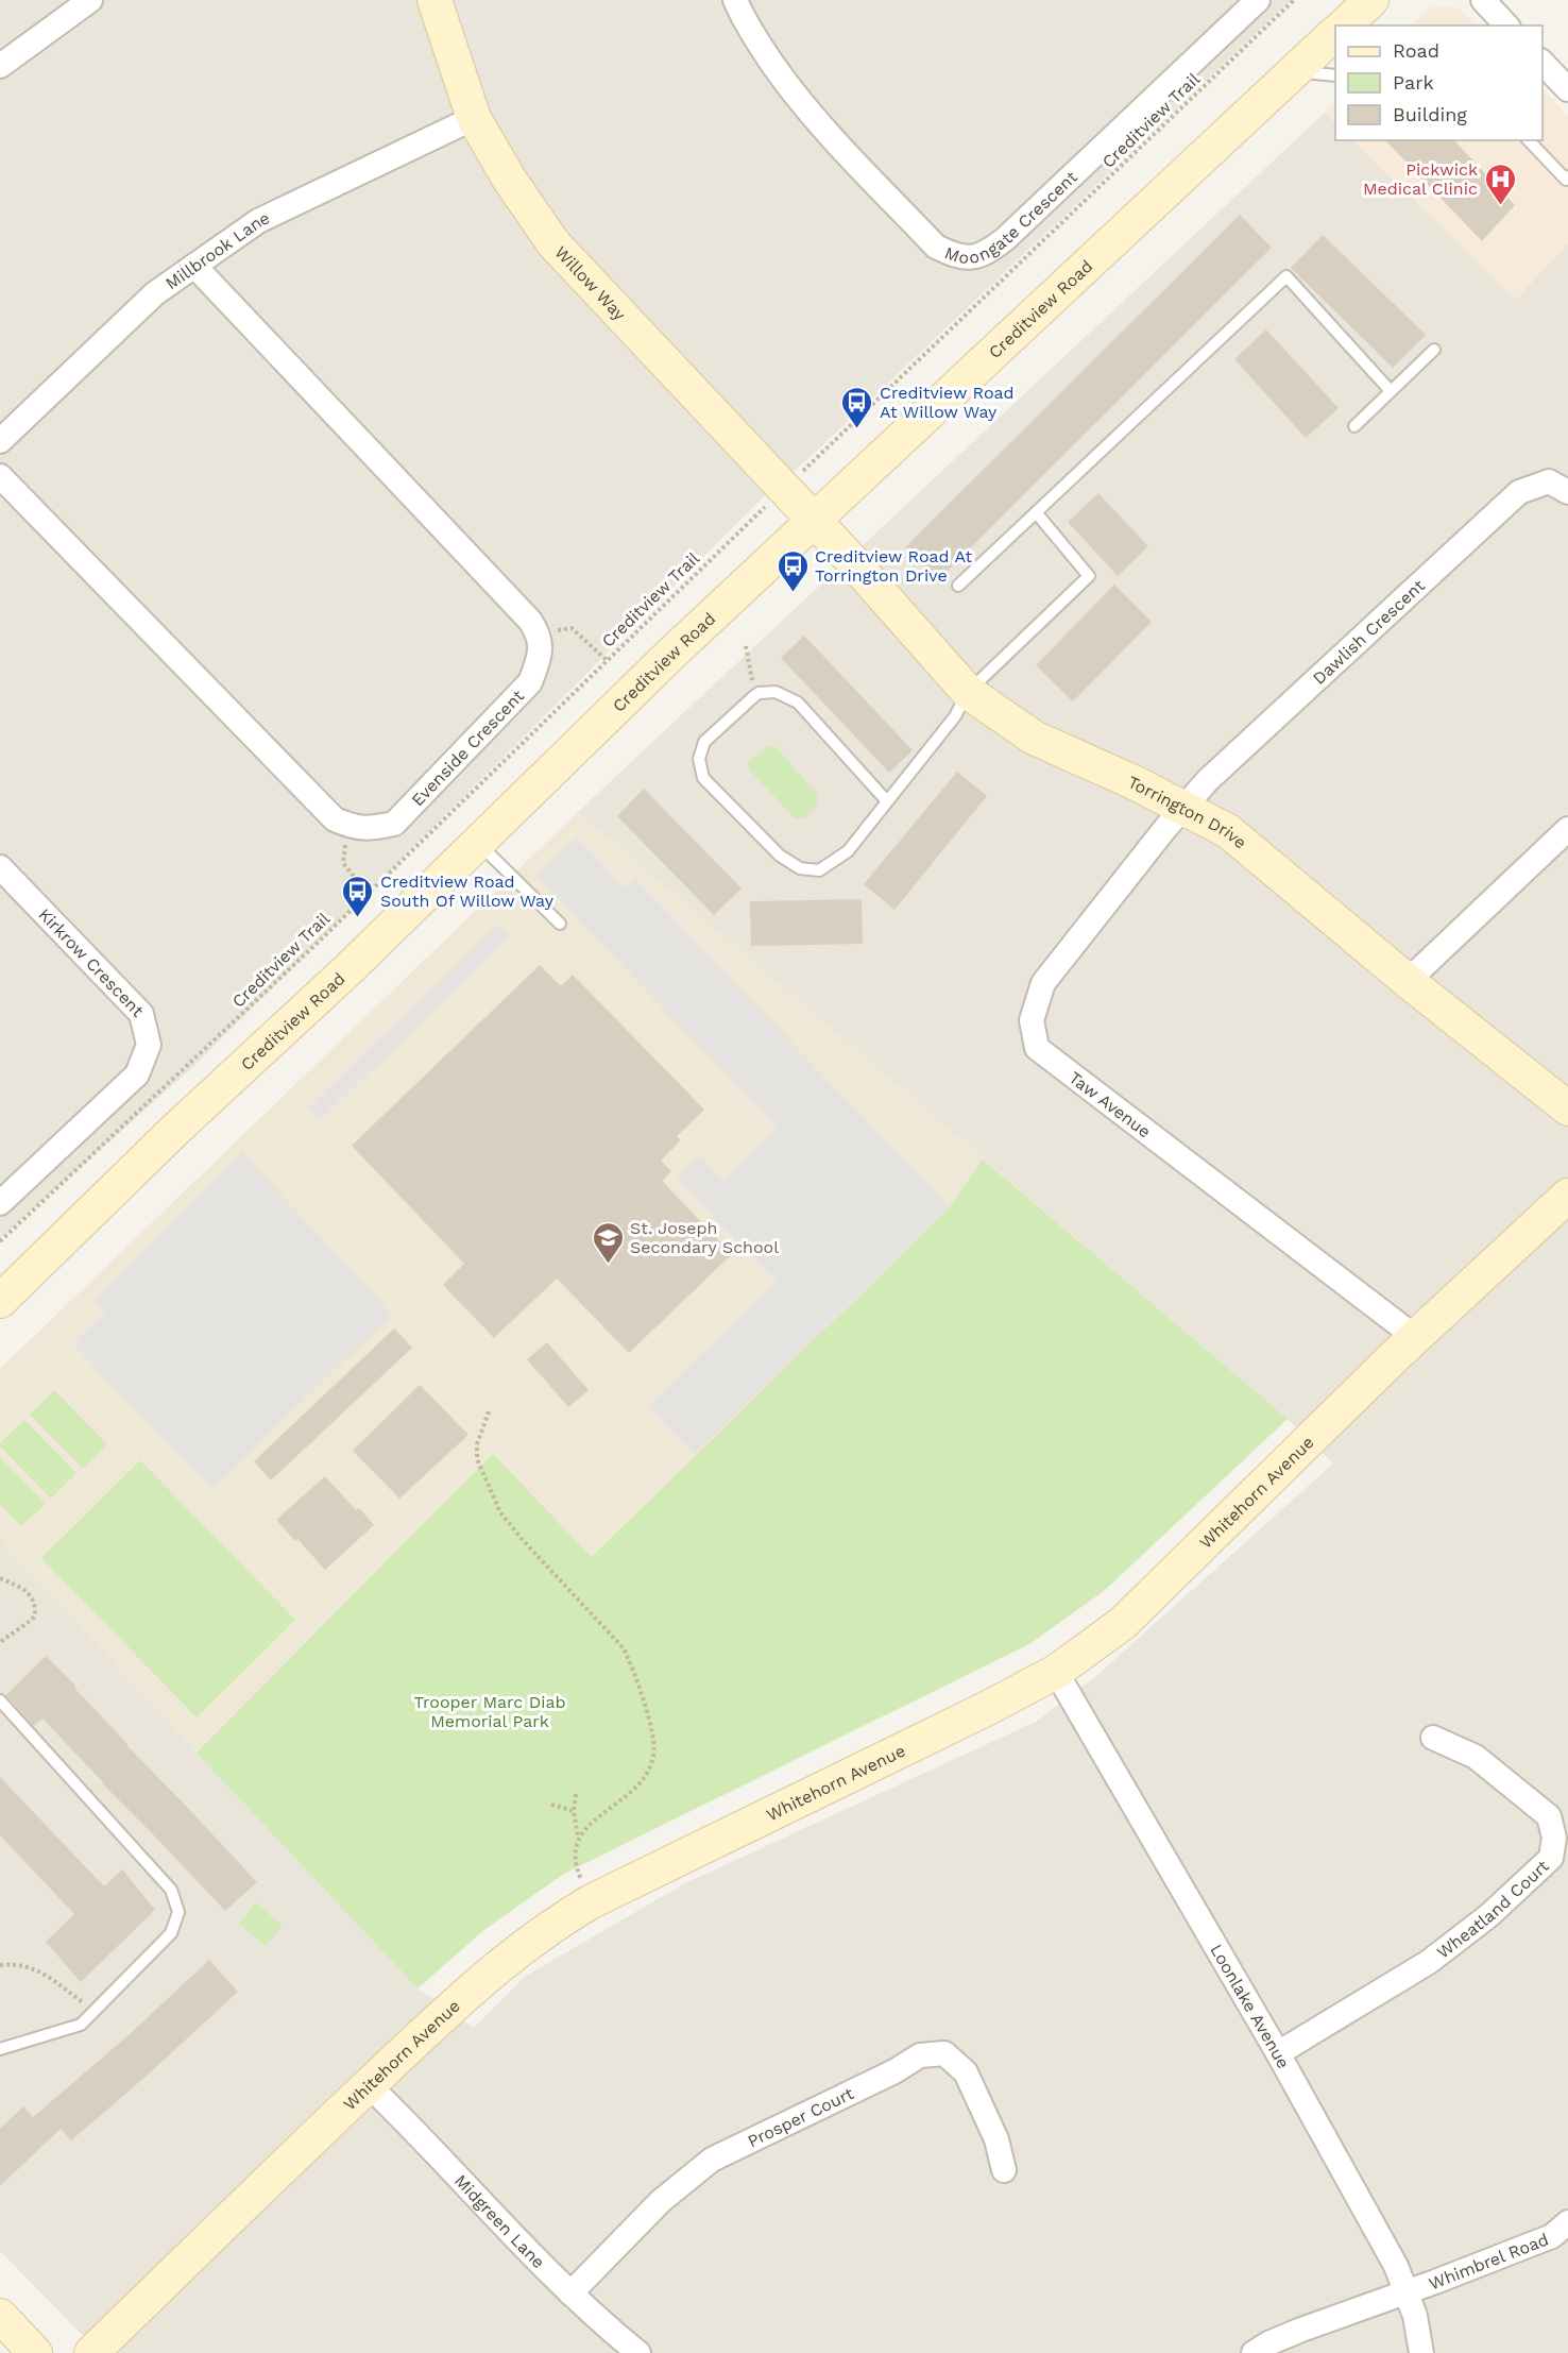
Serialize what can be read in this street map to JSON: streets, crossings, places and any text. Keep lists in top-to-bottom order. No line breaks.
{"streets":{"street":["Moongate Crescent","Millbrook Lane","Willow Way","Creditview Road","Dawlish Crescent","Evenside Crescent","Torrington Drive","Kirkrow Crescent","Taw Avenue","Whitehorn Avenue","Wheatland Court","Loonlake Avenue","Prosper Court","Midgreen Lane","Whimbrel Road"],"path":["Creditview Trail"]},"crossings":[["Millbrook Lane","Willow Way"],["Willow Way","Creditview Road"],["Willow Way","Torrington Drive"],["Creditview Road","Torrington Drive"],["Dawlish Crescent","Torrington Drive"],["Dawlish Crescent","Taw Avenue"],["Torrington Drive","Taw Avenue"],["Taw Avenue","Whitehorn Avenue"],["Whitehorn Avenue","Loonlake Avenue"],["Whitehorn Avenue","Midgreen Lane"],["Wheatland Court","Loonlake Avenue"],["Loonlake Avenue","Whimbrel Road"],["Prosper Court","Midgreen Lane"]],"parks":["Trooper Marc Diab Memorial Park"],"places":{"hospital":["Pickwick Medical Clinic"],"bus stop":["Creditview Road At Willow Way","Creditview Road At Torrington Drive","Creditview Road South Of Willow Way"],"school or university":["St. Joseph Secondary School"]},"legend":["Road","Park","Building"]}
